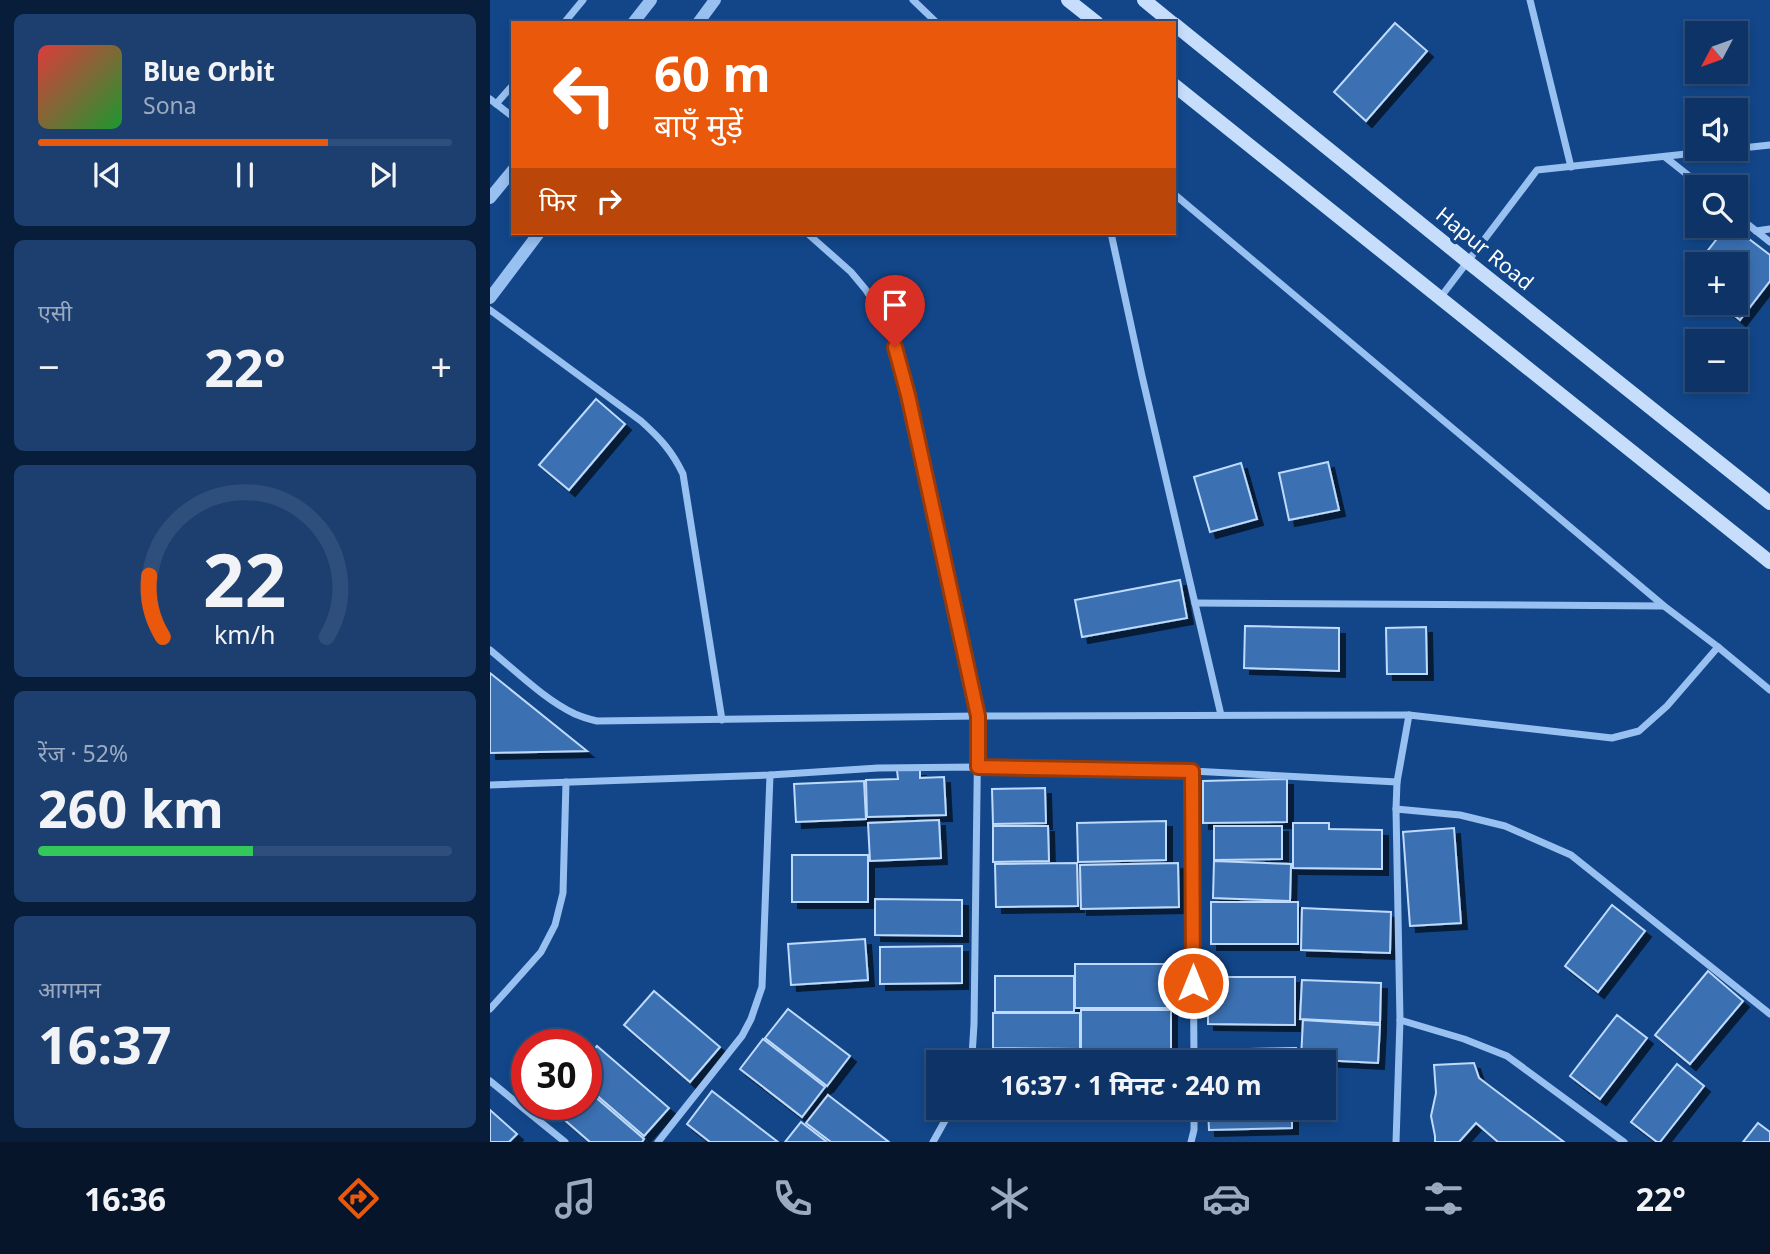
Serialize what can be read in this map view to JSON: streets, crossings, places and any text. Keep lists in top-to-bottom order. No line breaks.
{"streets":{"main road":["Hapur Road"]},"north":"bottom left","page":{"map_buttons":["+","−"],"turn":["60 m","बाएँ मुड़ें"],"song":["Blue Orbit","Sona"],"then":"फिर","tile":["एसी",["रेंज · 52%","260 km"],["आगमन","16:37"]],"heat":["−","22°","+"],"limit":"30","trip":"16:37 · 1 मिनट · 240 m","tabs":["16:36","22°"],"gauge":["22","km/h"]}}
